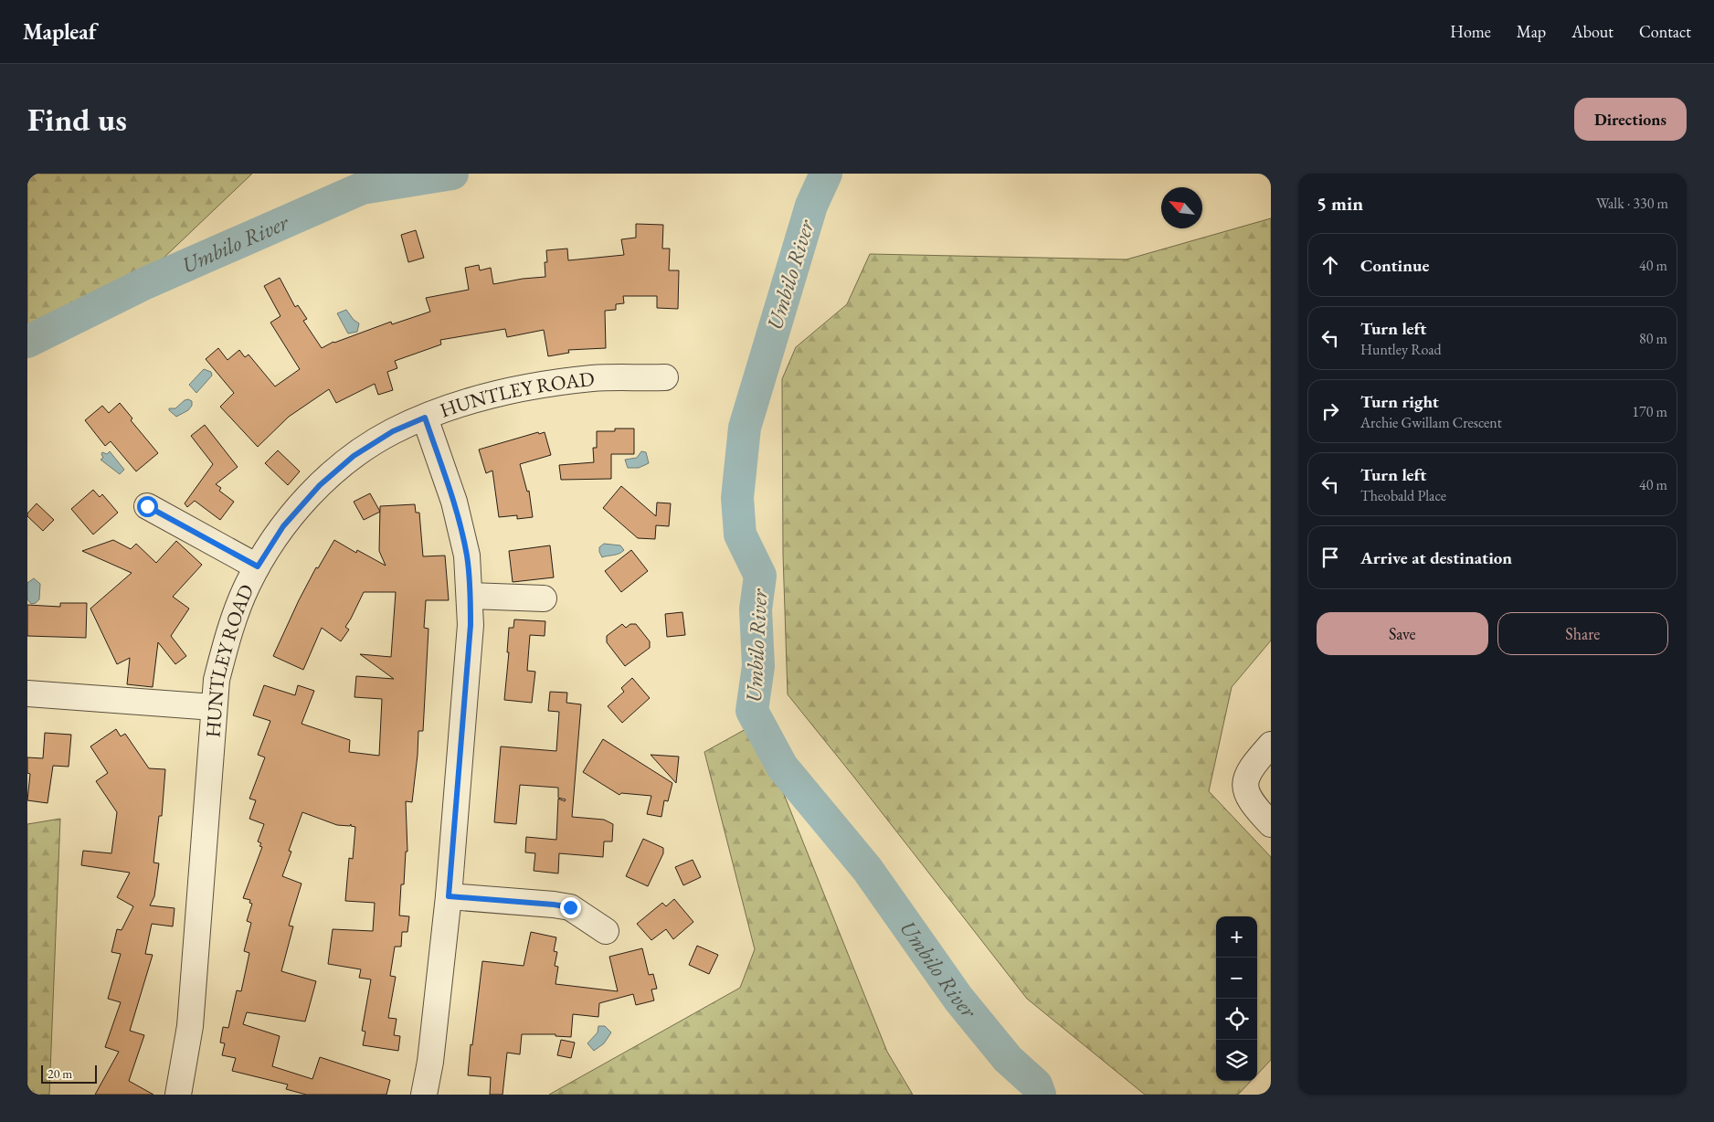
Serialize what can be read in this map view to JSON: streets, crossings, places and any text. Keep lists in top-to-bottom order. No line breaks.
{"streets":{"street":["HUNTLEY ROAD"]},"water":["Umbilo River"],"scale_bar":"20 m","north":"top left","page":{"header":"Mapleaf","nav":["Home","Map","About","Contact"],"buttons":["Directions",["Save","Share"]],"title":"Find us","heading":["5 min","Walk · 330 m"],"list":[["Continue","40 m"],["Turn left","Huntley Road","80 m"],["Turn right","Archie Gwillam Crescent","170 m"],["Turn left","Theobald Place","40 m"],"Arrive at destination"],"map_buttons":["+","−"],"scale":"20 m"}}
